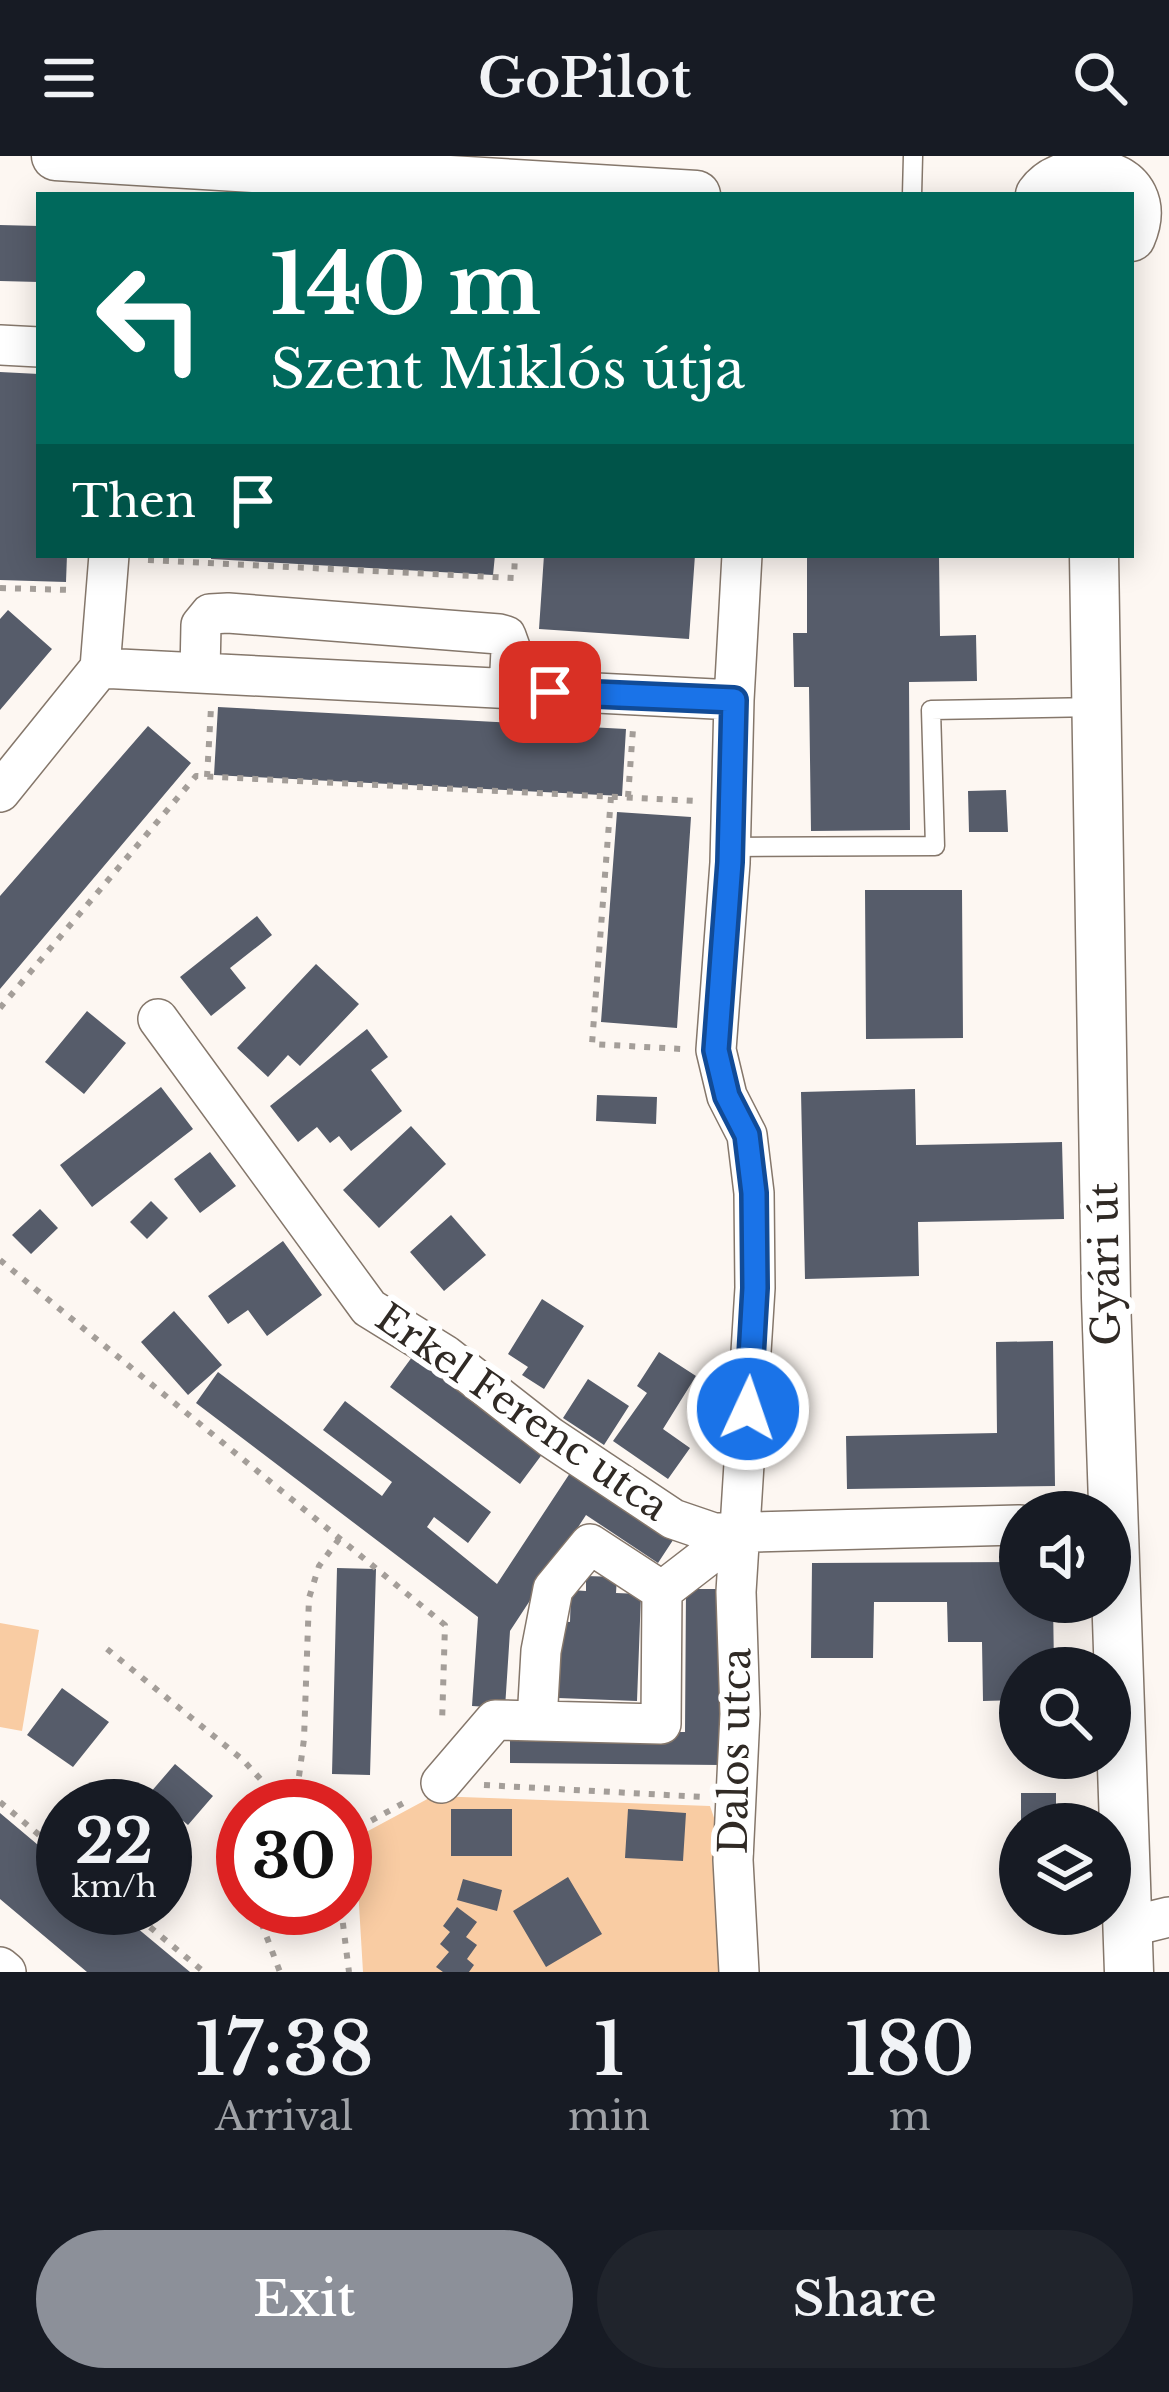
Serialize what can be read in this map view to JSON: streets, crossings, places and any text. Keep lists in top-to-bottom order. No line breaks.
{"streets":{"street":["Gyári út","Erkel Ferenc utca","Dalos utca"]},"crossings":[["Erkel Ferenc utca","Dalos utca"]],"page":{"header":"GoPilot","turn":["140 m","Szent Miklós útja"],"then":"Then","speed":"22 km/h","limit":"30","eta":["17:38","Arrival","1","min","180","m"],"buttons":["Exit","Share"]}}
